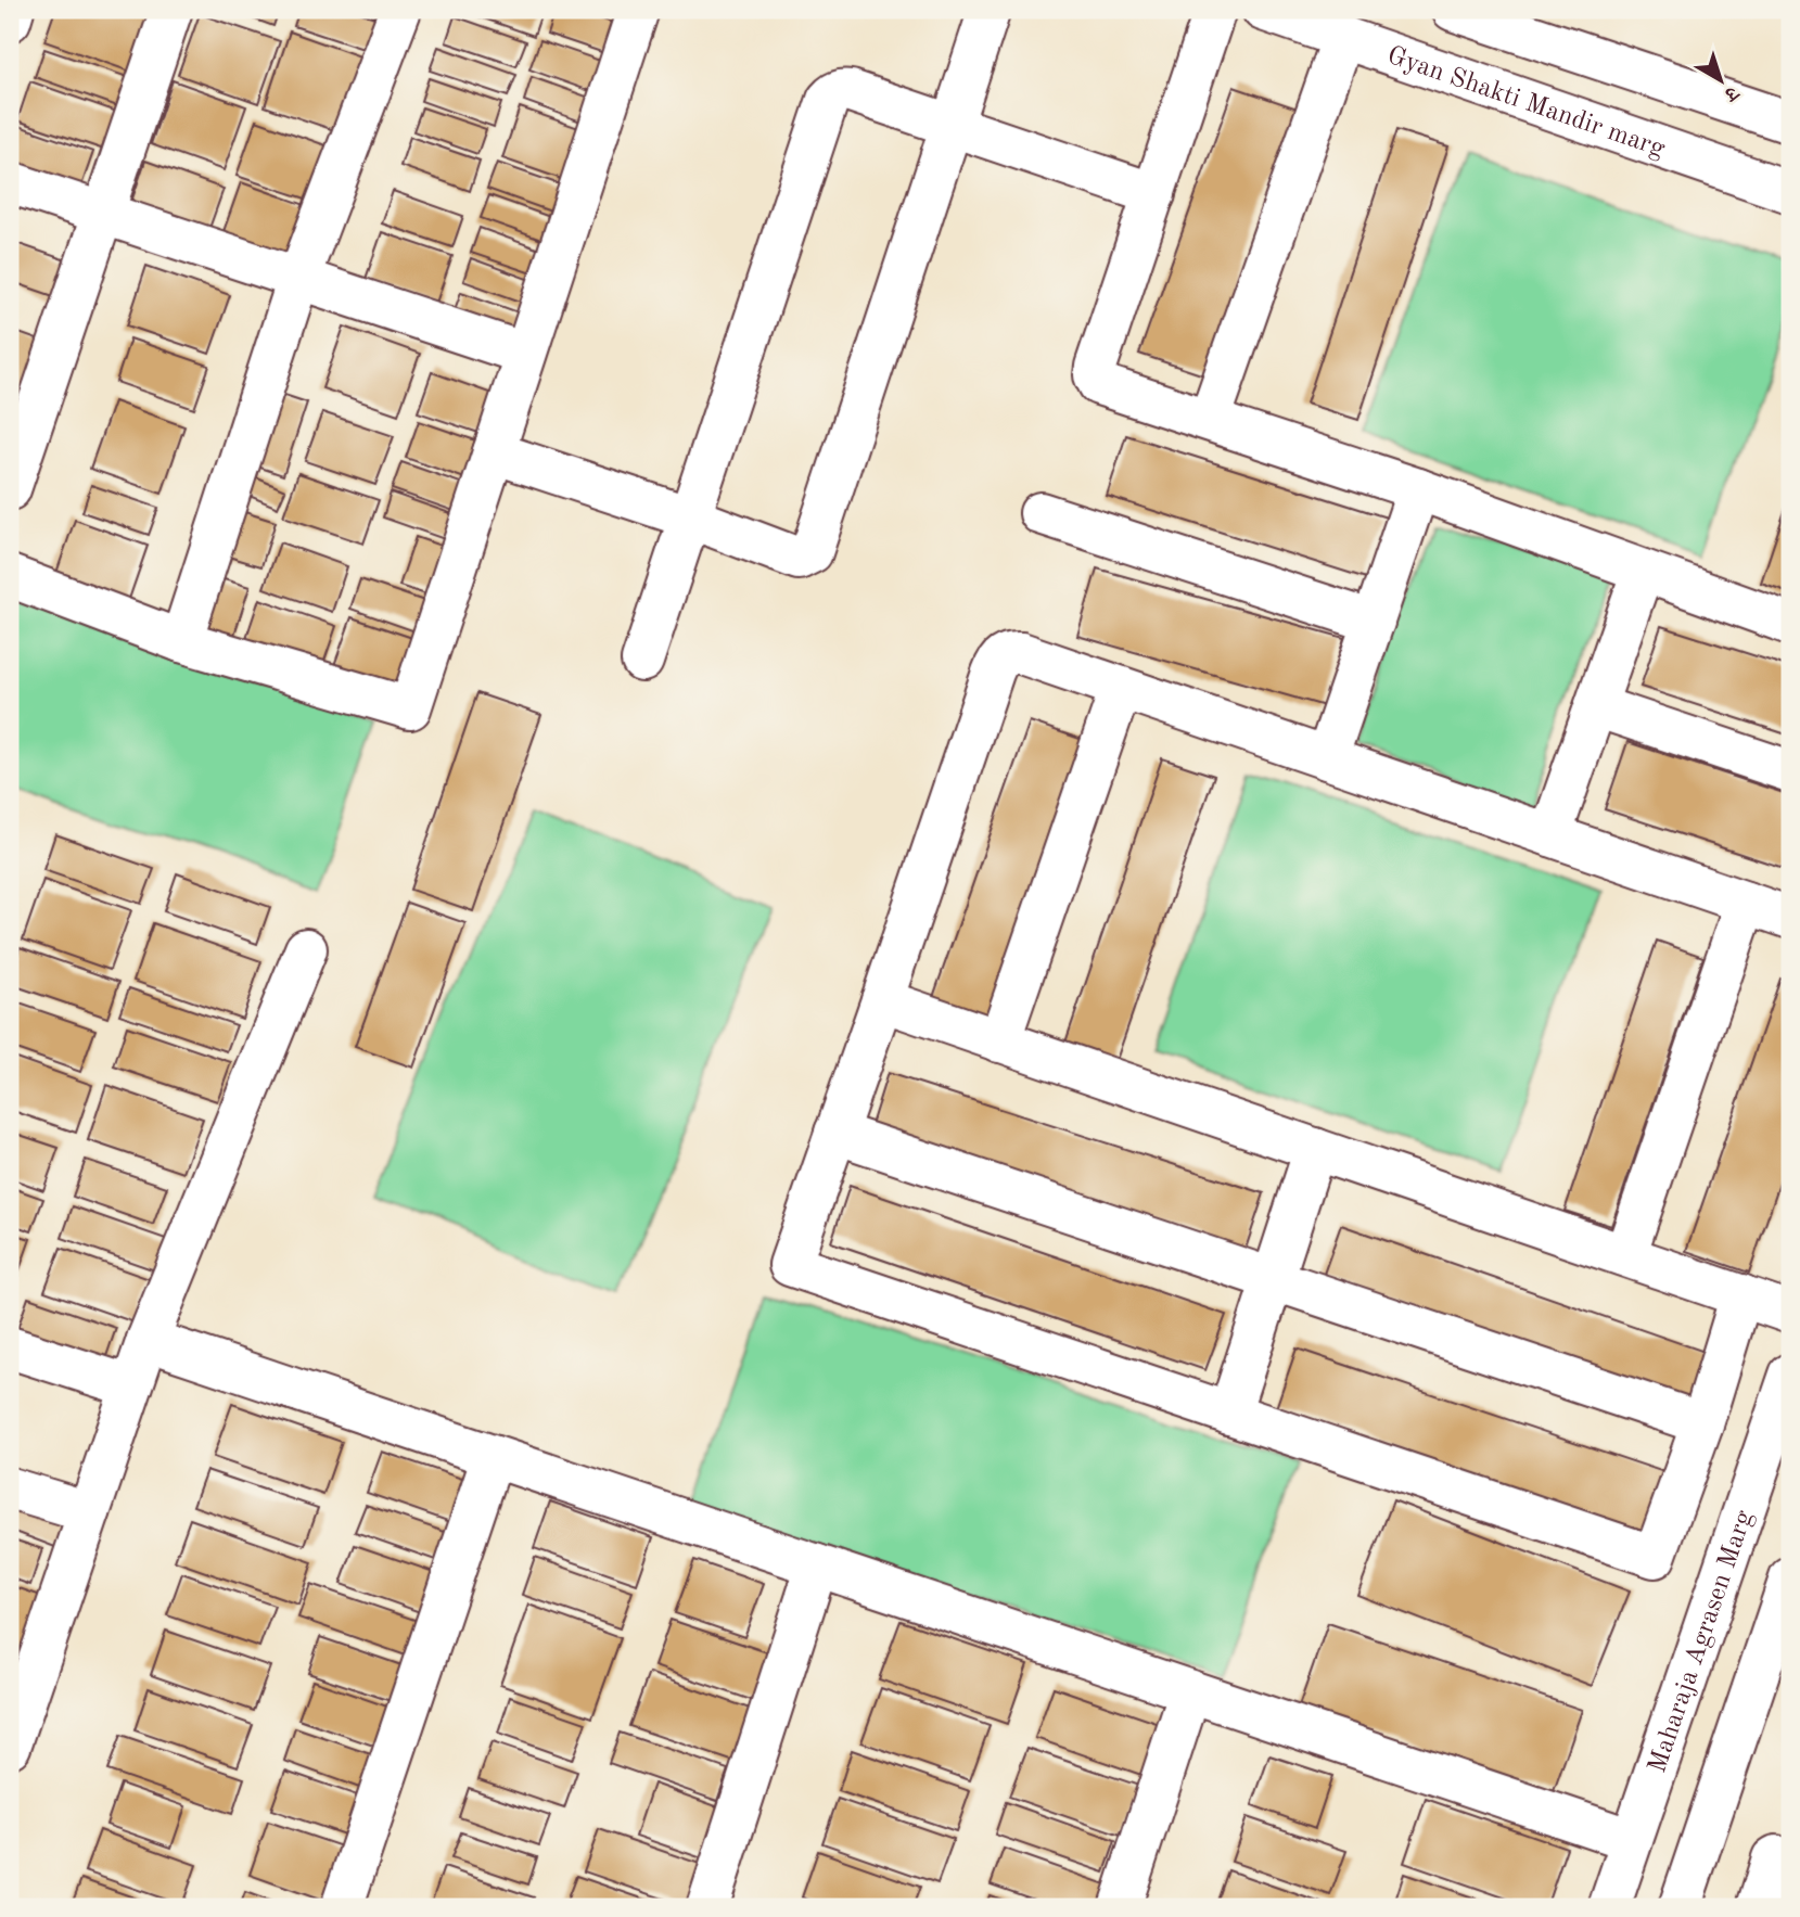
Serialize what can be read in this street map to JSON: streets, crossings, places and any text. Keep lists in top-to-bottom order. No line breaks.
{"streets":{"street":["Gyan Shakti Mandir marg","Maharaja Agrasen Marg"]},"north":"bottom right"}
